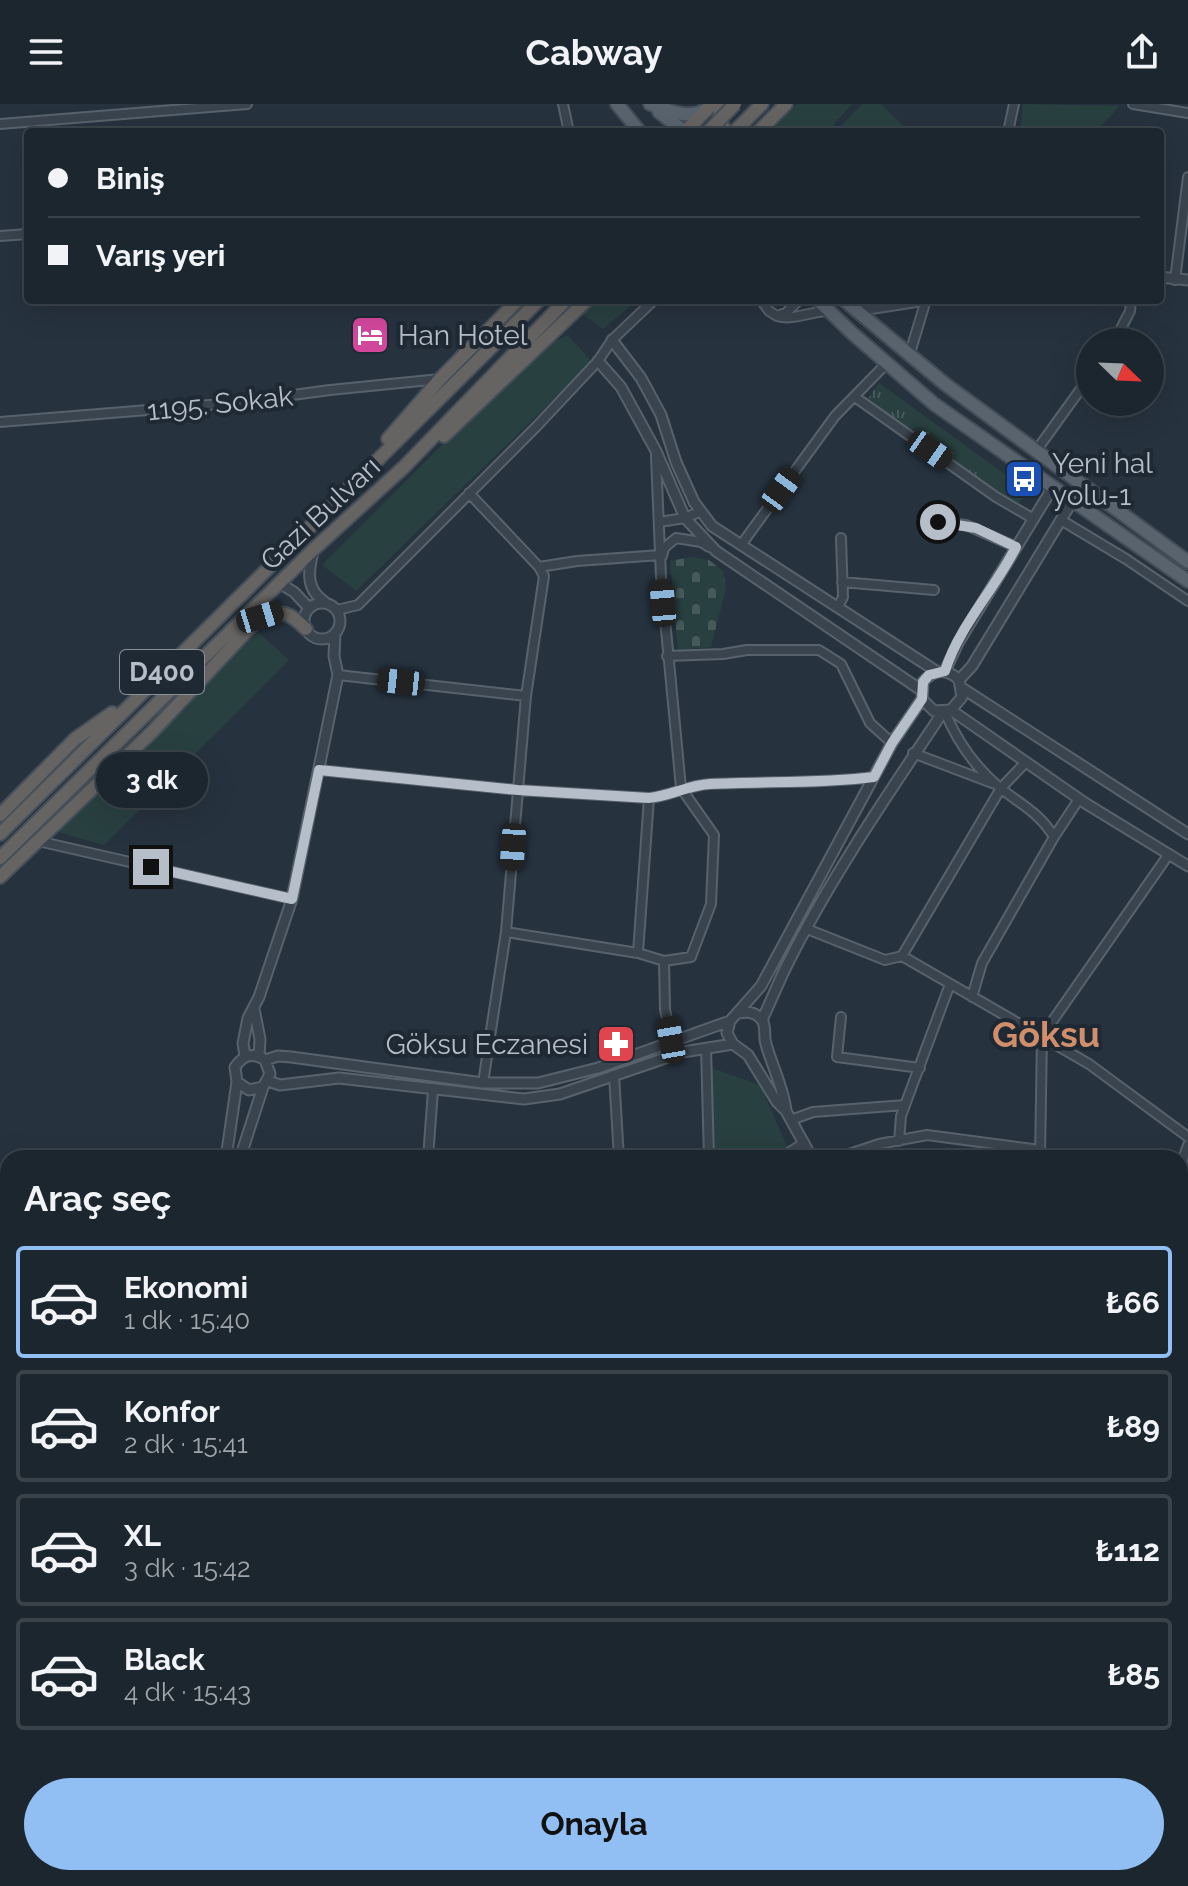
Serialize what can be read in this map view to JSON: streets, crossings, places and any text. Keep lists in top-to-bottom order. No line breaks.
{"streets":{"highway":["Gazi Bulvarı","D400"],"street":["1195. Sokak"]},"districts":["Göksu"],"places":{"hotel":["Han Hotel"],"bus stop":["Yeni hal yolu-1"],"pharmacy":["Göksu Eczanesi"]},"north":"bottom right","page":{"header":"Cabway","banner":["Biniş","Varış yeri"],"bubble":"3 dk","heading":"Araç seç","list":[{"name":"Ekonomi","note":"1 dk · 15:40","value":"₺66"},{"name":"Konfor","note":"2 dk · 15:41","value":"₺89"},{"name":"XL","note":"3 dk · 15:42","value":"₺112"},{"name":"Black","note":"4 dk · 15:43","value":"₺85"}],"buttons":"Onayla"}}
